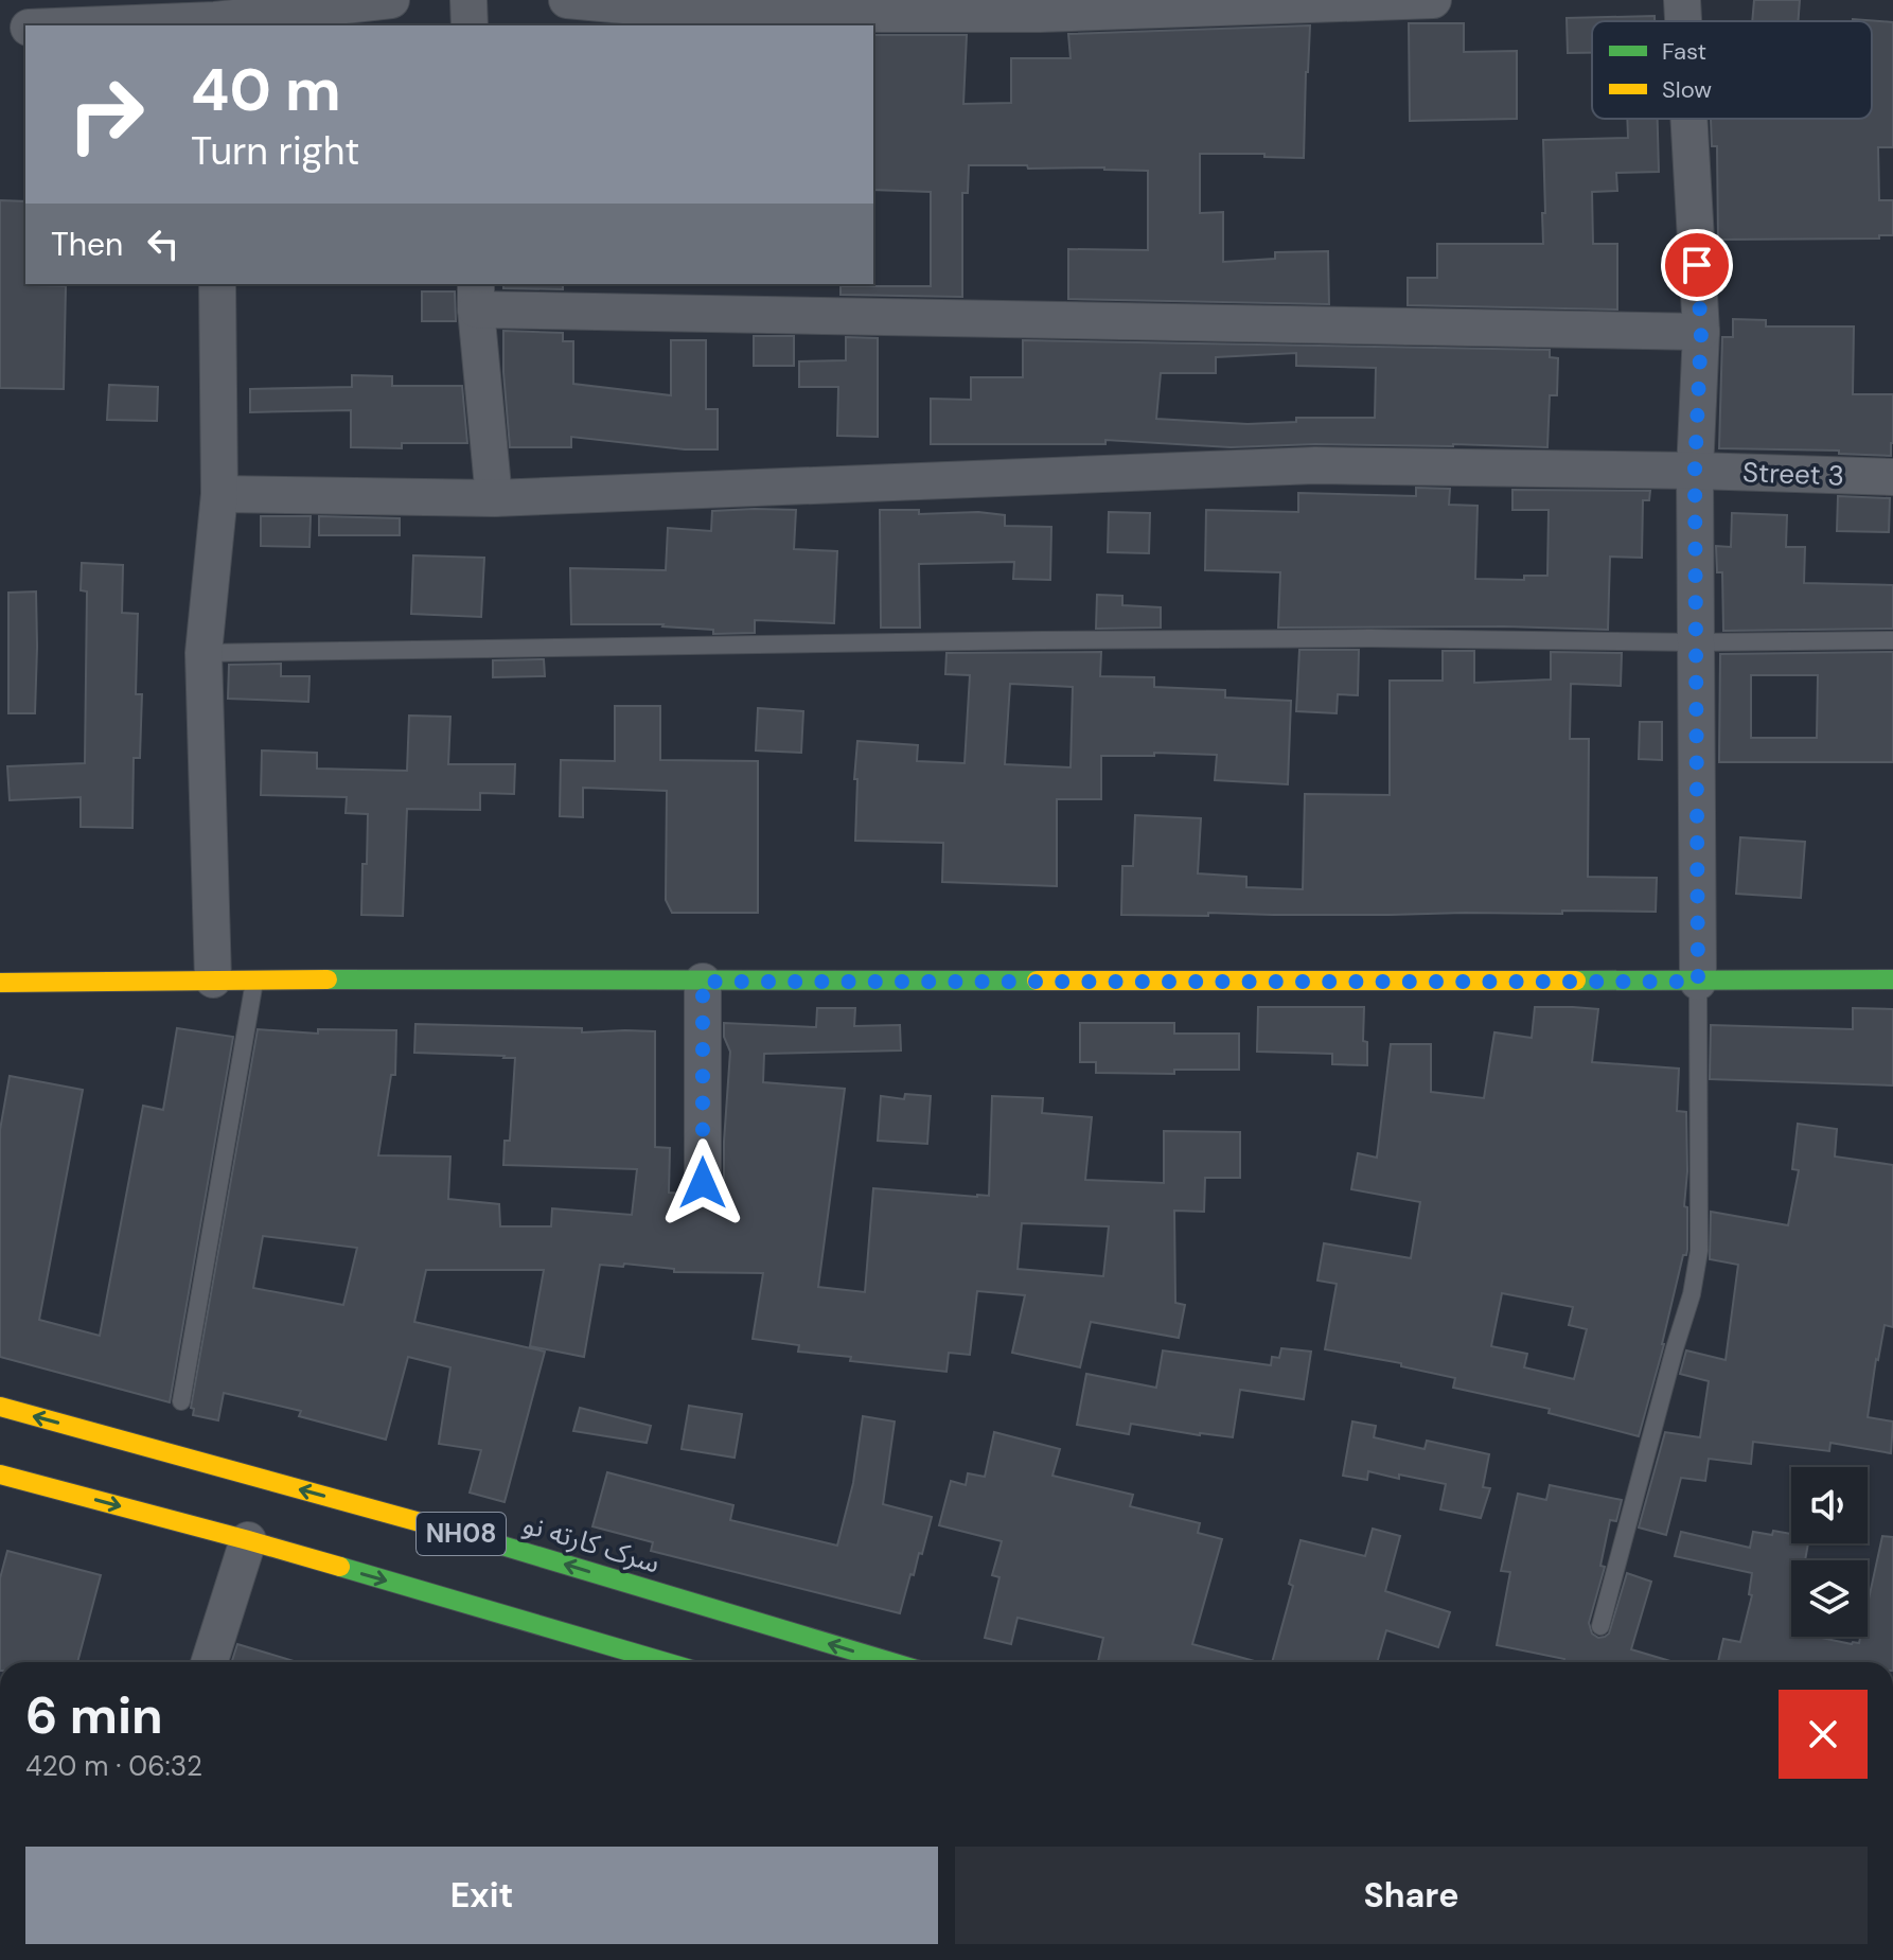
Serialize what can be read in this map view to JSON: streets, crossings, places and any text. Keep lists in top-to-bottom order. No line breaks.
{"streets":{"main road":["NH08","سرک کارته نو"],"street":["Street 3"]},"legend":["Fast","Slow"],"page":{"turn":["40 m","Turn right"],"then":"Then","heading":["6 min","420 m · 06:32"],"buttons":["Exit","Share"]}}
